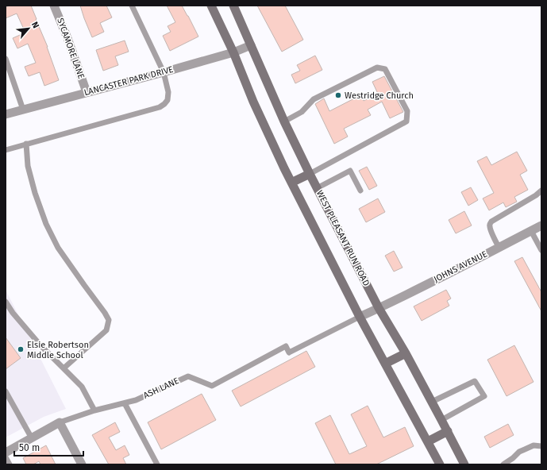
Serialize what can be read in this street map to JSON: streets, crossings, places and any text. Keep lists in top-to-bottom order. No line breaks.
{"streets":{"main road":["WEST PLEASANT RUN ROAD"],"street":["SYCAMORE LANE","LANCASTER PARK DRIVE","JOHNS AVENUE","ASH LANE"]},"crossings":[["SYCAMORE LANE","LANCASTER PARK DRIVE"],["LANCASTER PARK DRIVE","WEST PLEASANT RUN ROAD"],["WEST PLEASANT RUN ROAD","JOHNS AVENUE"],["WEST PLEASANT RUN ROAD","ASH LANE"],["JOHNS AVENUE","ASH LANE"]],"places":["Westridge Church","Elsie Robertson Middle School"],"scale_bar":"50 m","north":"top right"}
